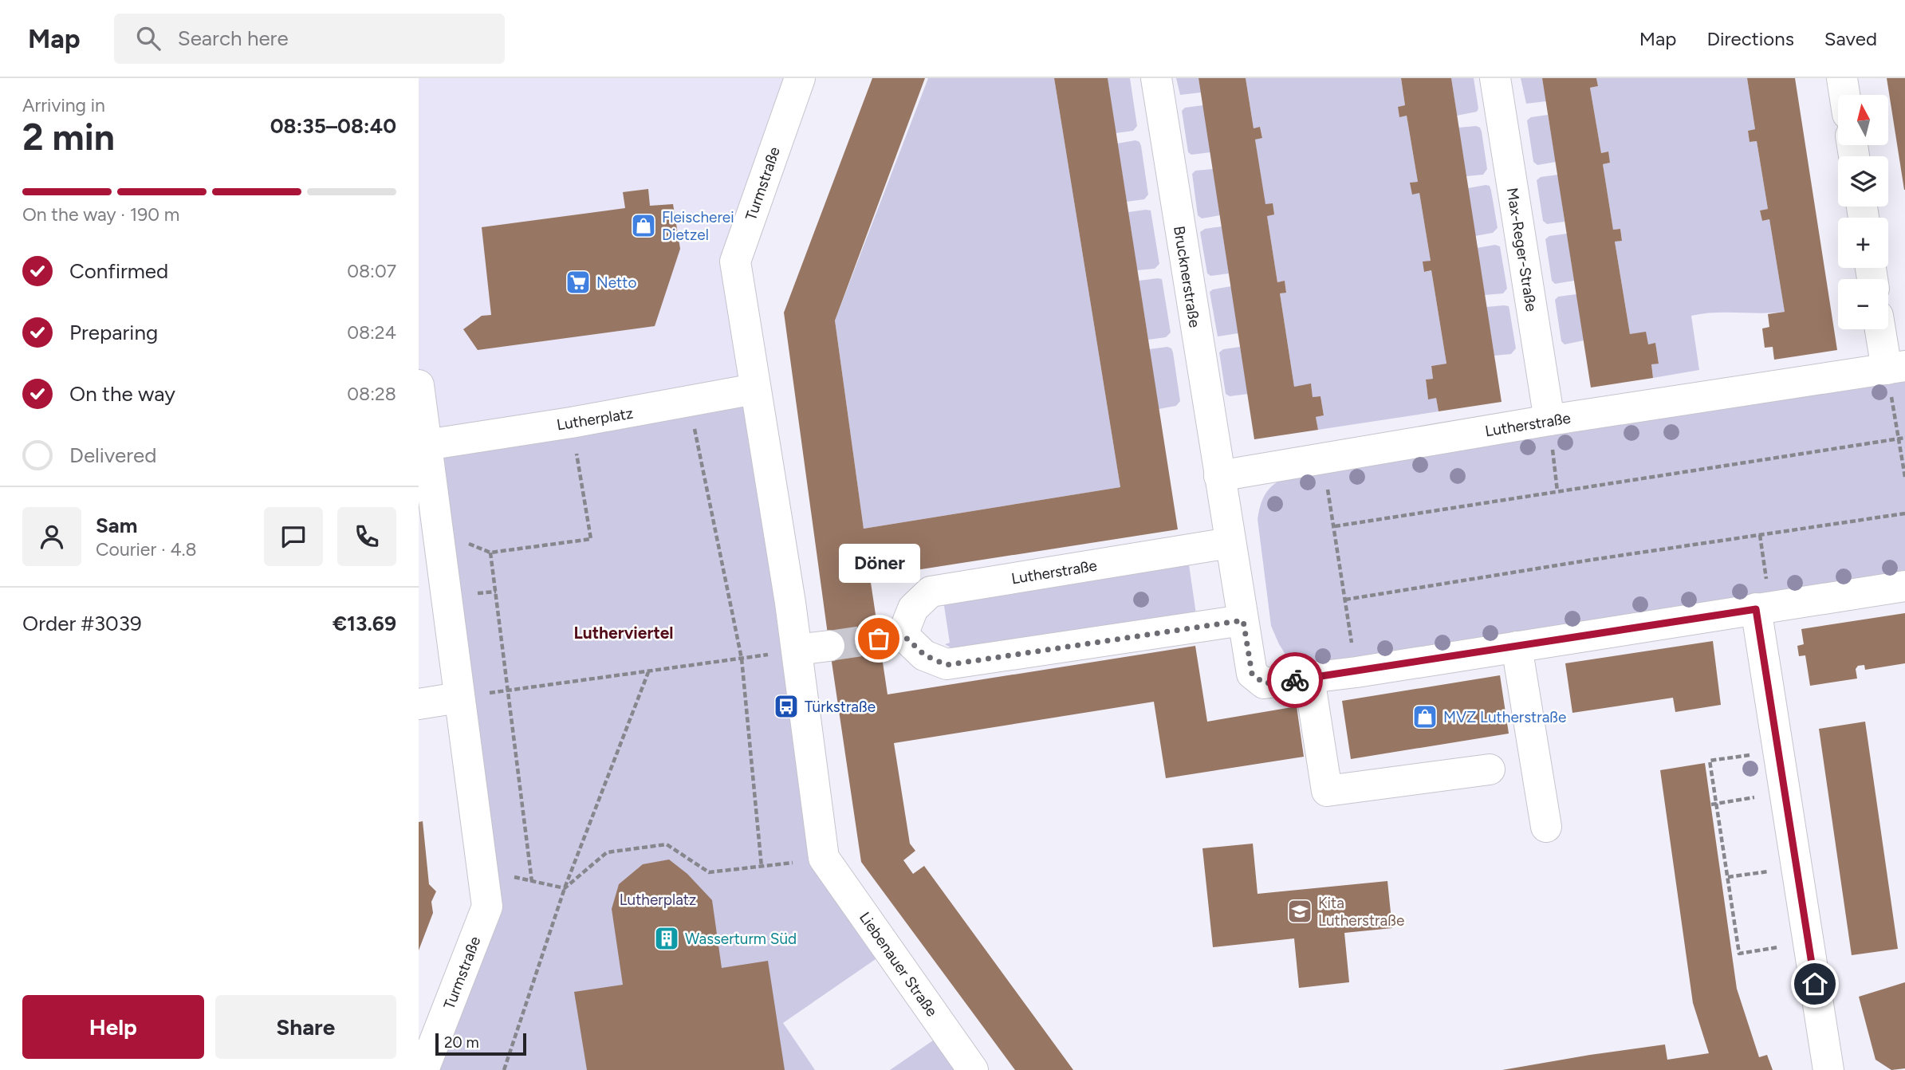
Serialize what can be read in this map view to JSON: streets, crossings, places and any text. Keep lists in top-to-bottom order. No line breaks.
{"streets":{"street":["Turmstraße","Max-Reger-Straße","Brucknerstraße","Lutherplatz","Lutherstraße","Liebenauer Straße"]},"crossings":[["Turmstraße","Lutherplatz"],["Max-Reger-Straße","Lutherstraße"],["Brucknerstraße","Lutherstraße"]],"districts":["Lutherviertel"],"parks":["Lutherplatz"],"places":{"shop":["Fleischerei Dietzel","MVZ Lutherstraße"],"supermarket":["Netto"],"other":["Döner"],"bus stop":["Türkstraße"],"school or university":["Kita Lutherstraße"],"building":["Wasserturm Süd"]},"scale_bar":"20 m","north":"top","page":{"header":"Map","search":"Search here","nav":["Map","Directions","Saved"],"heading":["2 min","Arriving in","08:35–08:40"],"panel":["Sam","Courier · 4.8","Order #3039","€13.69"],"map_buttons":["+","−"],"bar":"On the way · 190 m","list":[["Confirmed","08:07"],["Preparing","08:24"],["On the way","08:28"],"Delivered"],"bubble":"Döner","buttons":["Help","Share"],"scale":"20 m"}}
